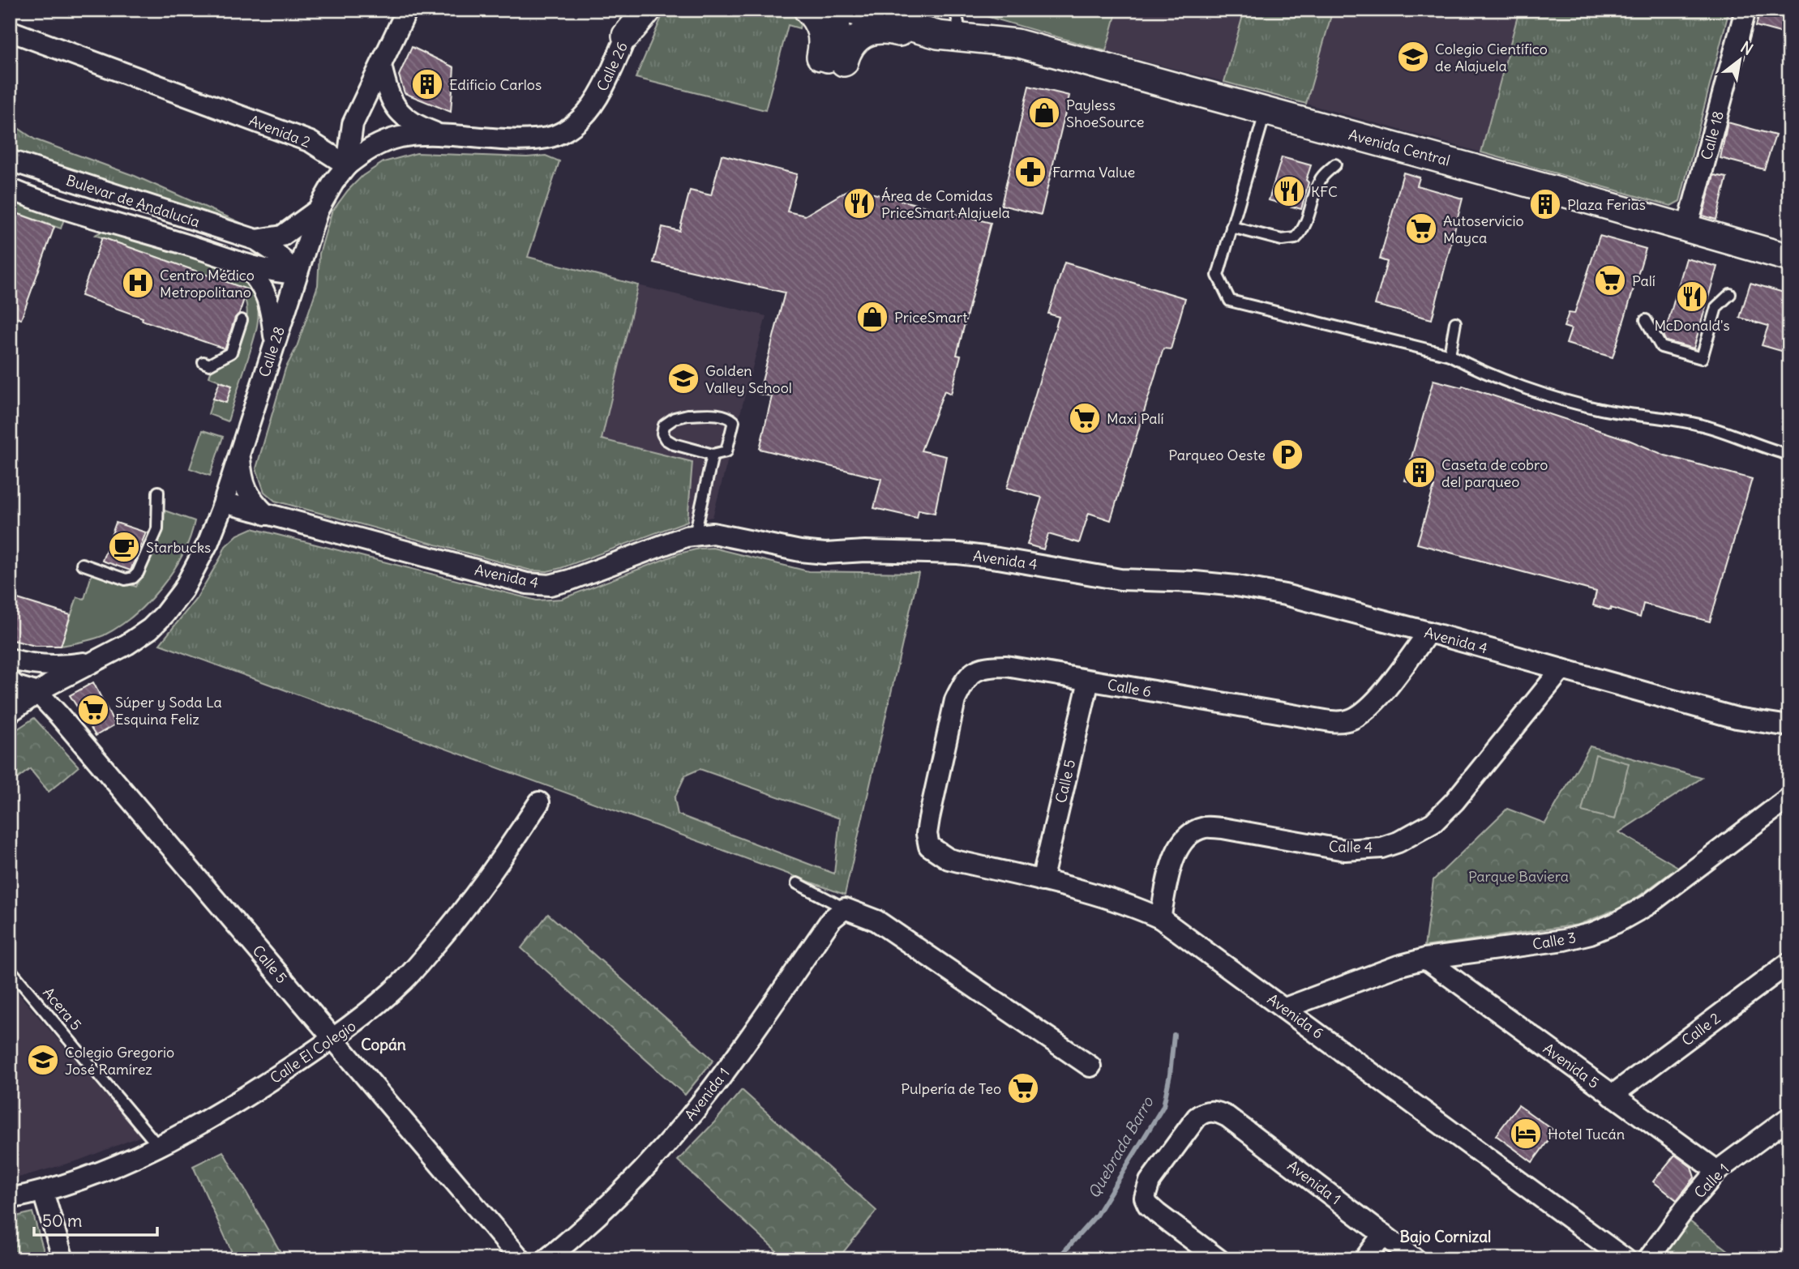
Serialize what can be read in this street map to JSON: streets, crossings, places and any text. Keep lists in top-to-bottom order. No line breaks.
{"streets":{"street":["Calle 26","Avenida 2","Calle 18","Avenida Central","Bulevar de Andalucía","Calle 28","Avenida 4","Calle 6","Calle 5","Calle 4","Calle 3","Avenida 6","Calle 2","Calle El Colegio","Avenida 5","Avenida 1","Calle 1"],"lane":["Acera 5"]},"crossings":[["Avenida 2","Calle 28"],["Calle 18","Avenida Central"],["Bulevar de Andalucía","Calle 28"],["Calle 28","Avenida 4"],["Calle 28","Calle 5"],["Avenida 4","Calle 6"],["Avenida 4","Calle 4"],["Calle 6","Calle 5"],["Calle 6","Avenida 6"],["Calle 5","Avenida 6"],["Calle 5","Calle El Colegio"],["Calle 4","Avenida 6"],["Calle 3","Avenida 6"],["Calle 3","Avenida 5"],["Acera 5","Calle El Colegio"],["Calle 2","Avenida 5"],["Avenida 5","Calle 1"]],"districts":["Copán","Bajo Cornizal"],"water":["Quebrada Barro"],"parks":["Parque Baviera"],"places":{"school or university":["Colegio Científico de Alajuela","Golden Valley School","Colegio Gregorio José Ramírez"],"building":["Edificio Carlos","Plaza Ferias","Caseta de cobro del parqueo"],"shop":["Payless ShoeSource","PriceSmart"],"pharmacy":["Farma Value"],"restaurant":["KFC","Área de Comidas PriceSmart Alajuela","McDonald's"],"supermarket":["Autoservicio Mayca","Palí","Maxi Palí","Súper y Soda La Esquina Feliz","Pulpería de Teo"],"hospital":["Centro Médico Metropolitano"],"parking":["Parqueo Oeste"],"cafe":["Starbucks"],"hotel":["Hotel Tucán"]},"scale_bar":"50 m","north":"top right"}
